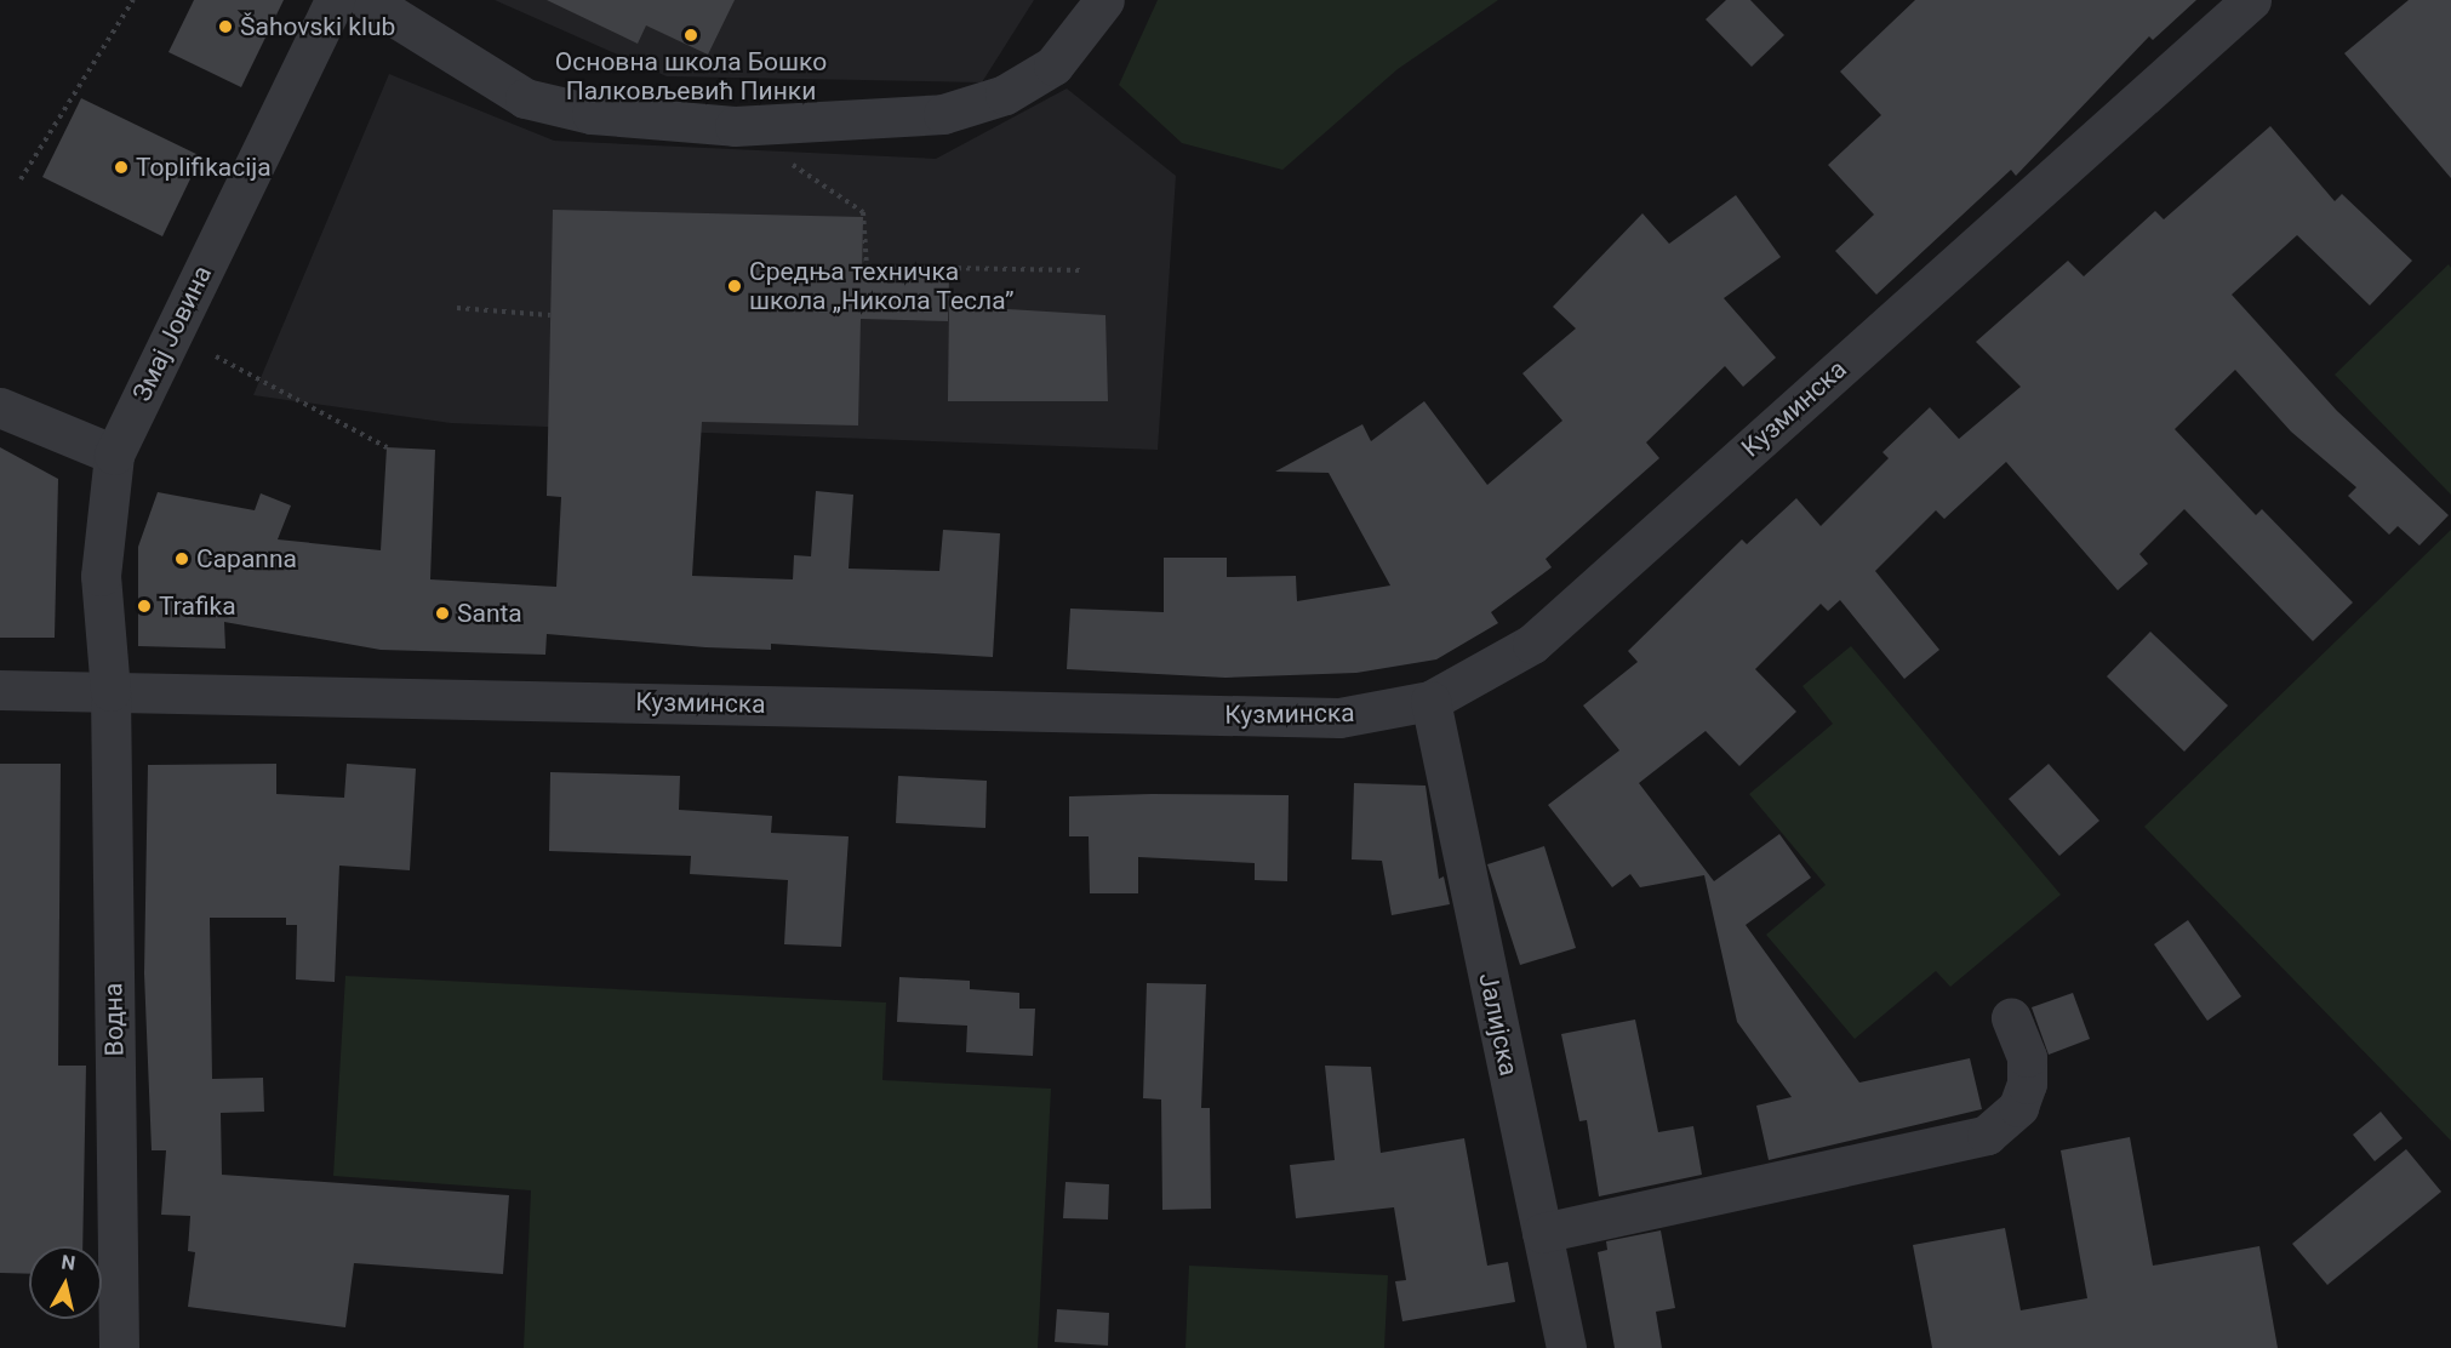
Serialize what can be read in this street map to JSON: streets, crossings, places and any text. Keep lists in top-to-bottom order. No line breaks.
{"streets":{"street":["Змај Јовина","Кузминска","Водна","Јалијска"]},"crossings":[["Змај Јовина","Кузминска"],["Змај Јовина","Водна"],["Кузминска","Водна"],["Кузминска","Јалијска"]],"places":["Šahovski klub","Основна школа Бошко Палковљевић Пинки","Toplifikacija","Средња техничка школа „Никола Тесла”","Capanna","Trafika","Santa"],"north":"top"}
